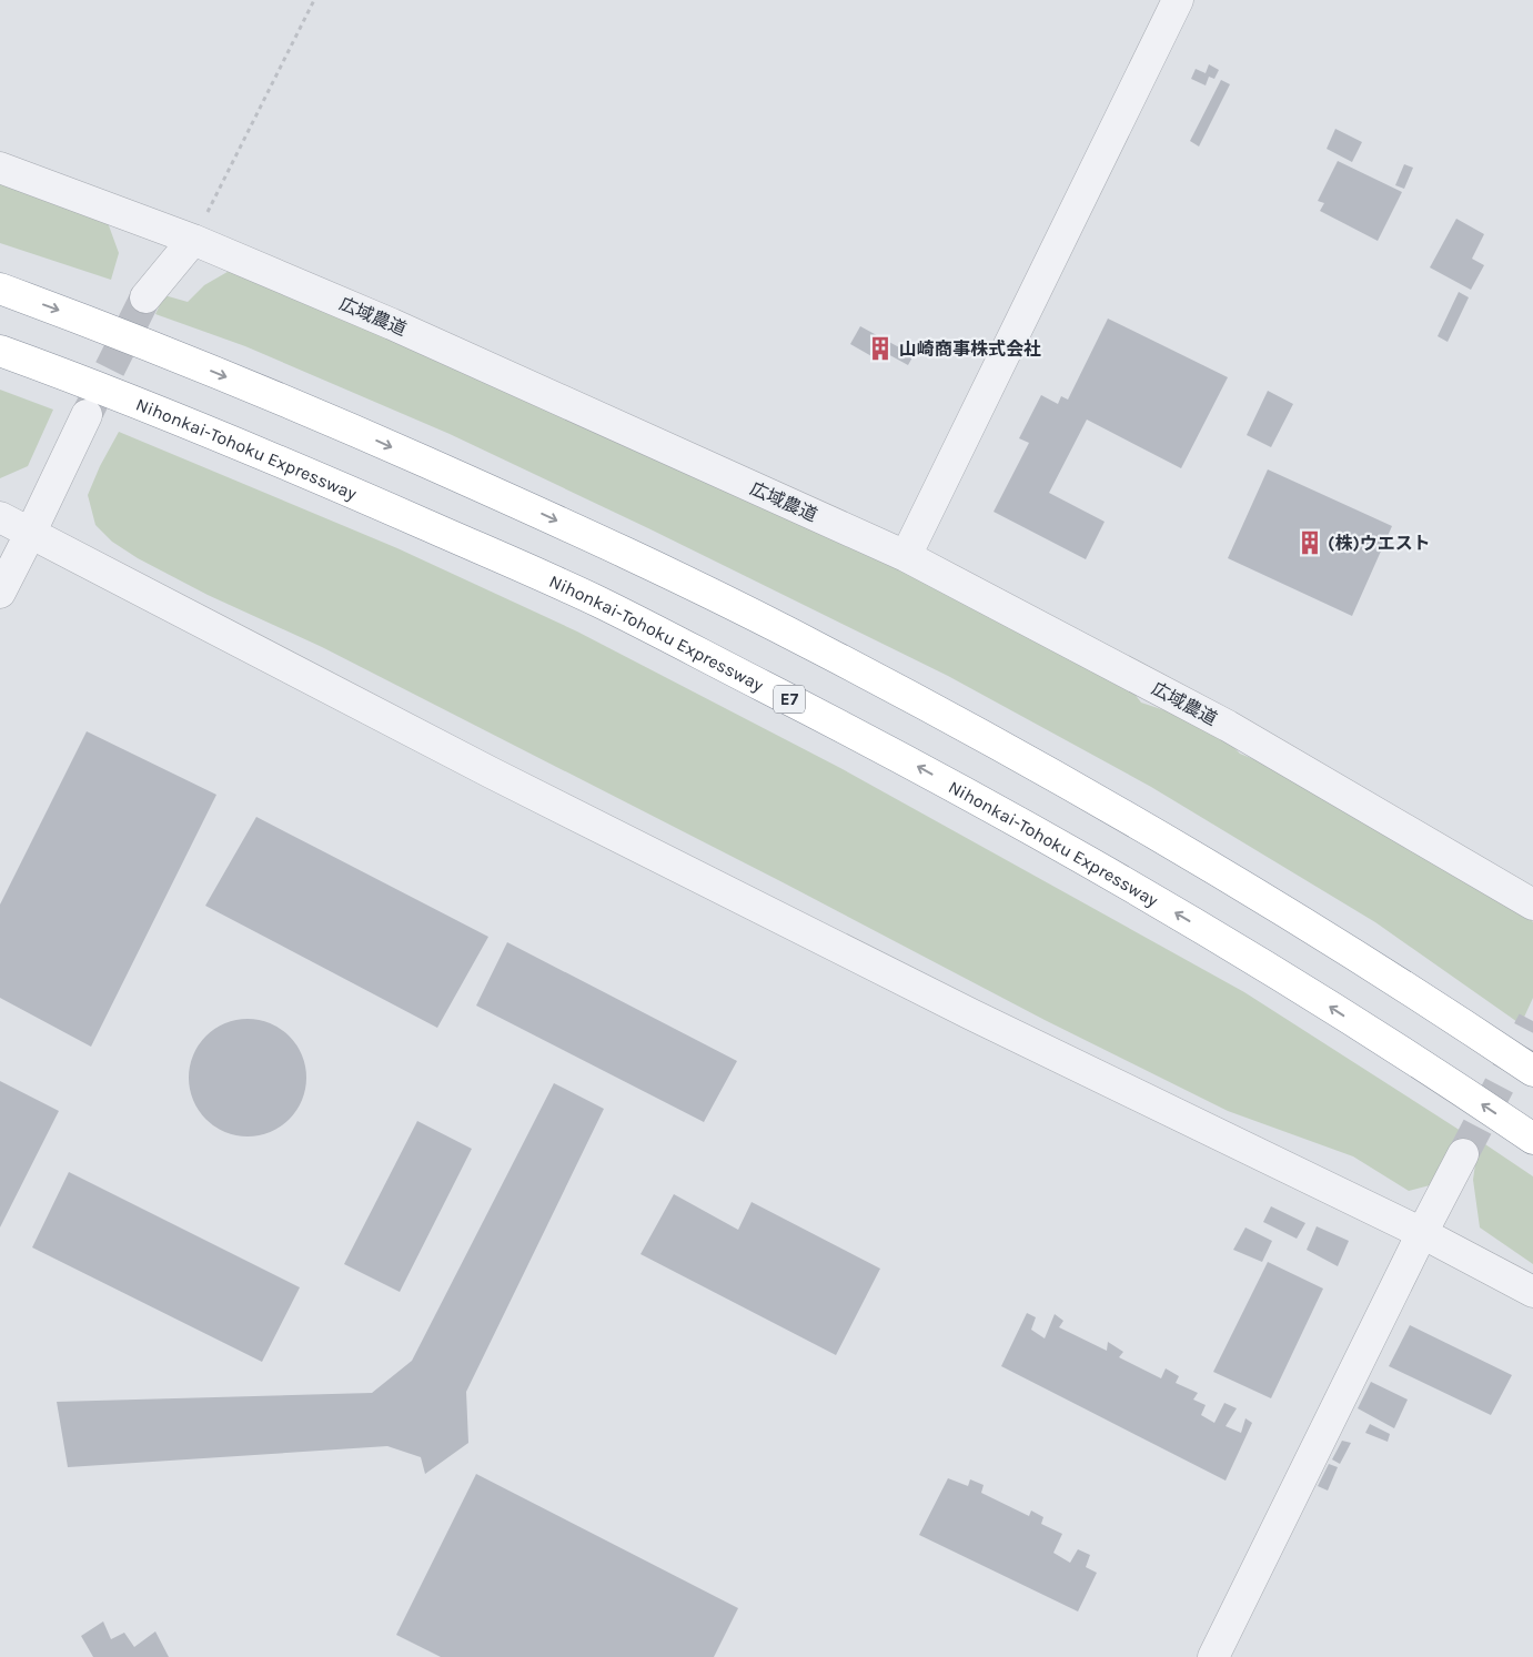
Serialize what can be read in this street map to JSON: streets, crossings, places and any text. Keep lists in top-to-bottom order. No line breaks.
{"streets":{"highway":["Nihonkai-Tohoku Expressway","E7"],"street":["広域農道"]},"places":{"building":["山崎商事株式会社","(株)ウエスト"]}}
